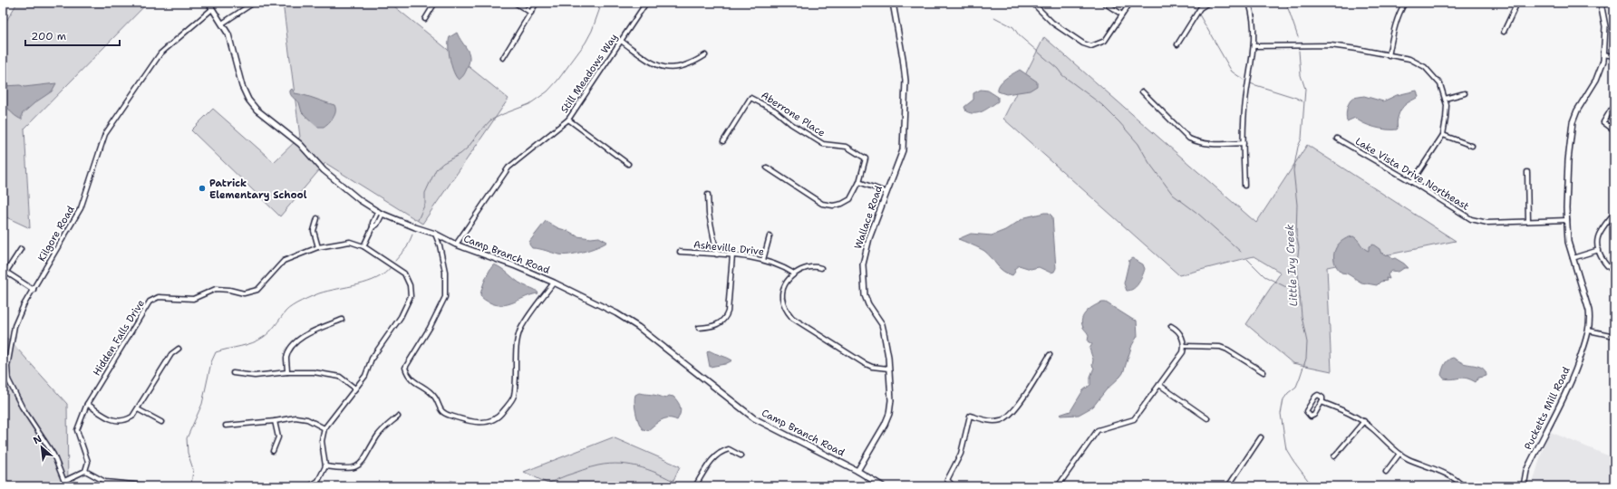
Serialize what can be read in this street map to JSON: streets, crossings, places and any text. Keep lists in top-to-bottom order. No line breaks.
{"streets":{"street":["Still Meadows Way","Aberrone Place","Lake Vista Drive Northeast","Wallace Road","Kilgore Road","Asheville Drive","Camp Branch Road","Hidden Falls Drive","Pucketts Mill Road"]},"crossings":[["Still Meadows Way","Camp Branch Road"],["Lake Vista Drive Northeast","Pucketts Mill Road"],["Wallace Road","Camp Branch Road"],["Kilgore Road","Camp Branch Road"]],"water":["Little Ivy Creek"],"places":["Patrick Elementary School"],"scale_bar":"200 m","north":"top left"}
